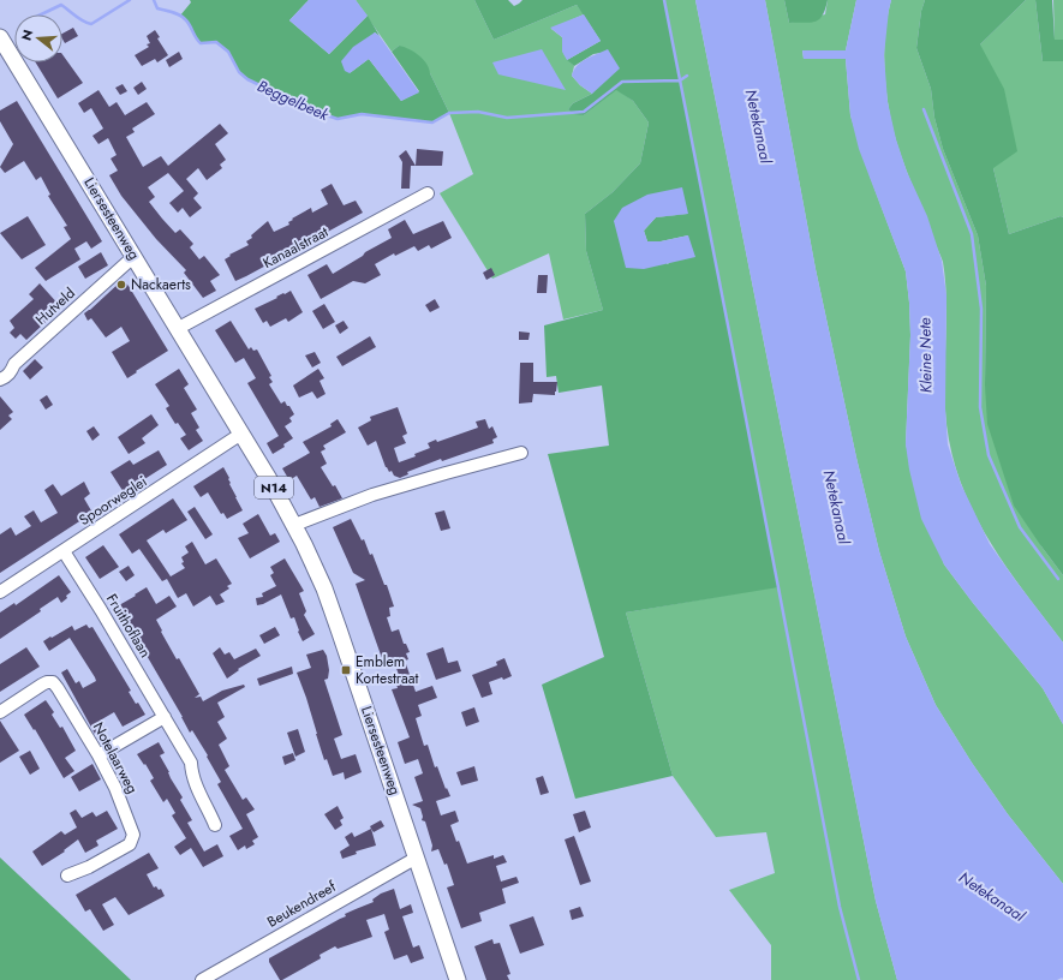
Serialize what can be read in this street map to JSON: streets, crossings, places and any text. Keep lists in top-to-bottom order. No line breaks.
{"streets":{"main road":["Liersesteenweg","N14"],"street":["Kanaalstraat","Hutveld","Spoorweglei","Fruithoflaan","Notelaarweg","Beukendreef"]},"crossings":[["Liersesteenweg","Kanaalstraat"],["Liersesteenweg","Hutveld"],["Liersesteenweg","Spoorweglei"],["Liersesteenweg","Beukendreef"],["Spoorweglei","Fruithoflaan"]],"water":["Beggelbeek","Netekanaal","Kleine Nete"],"places":{"other":["Nackaerts"],"transit":["Emblem Kortestraat"]},"north":"left"}
